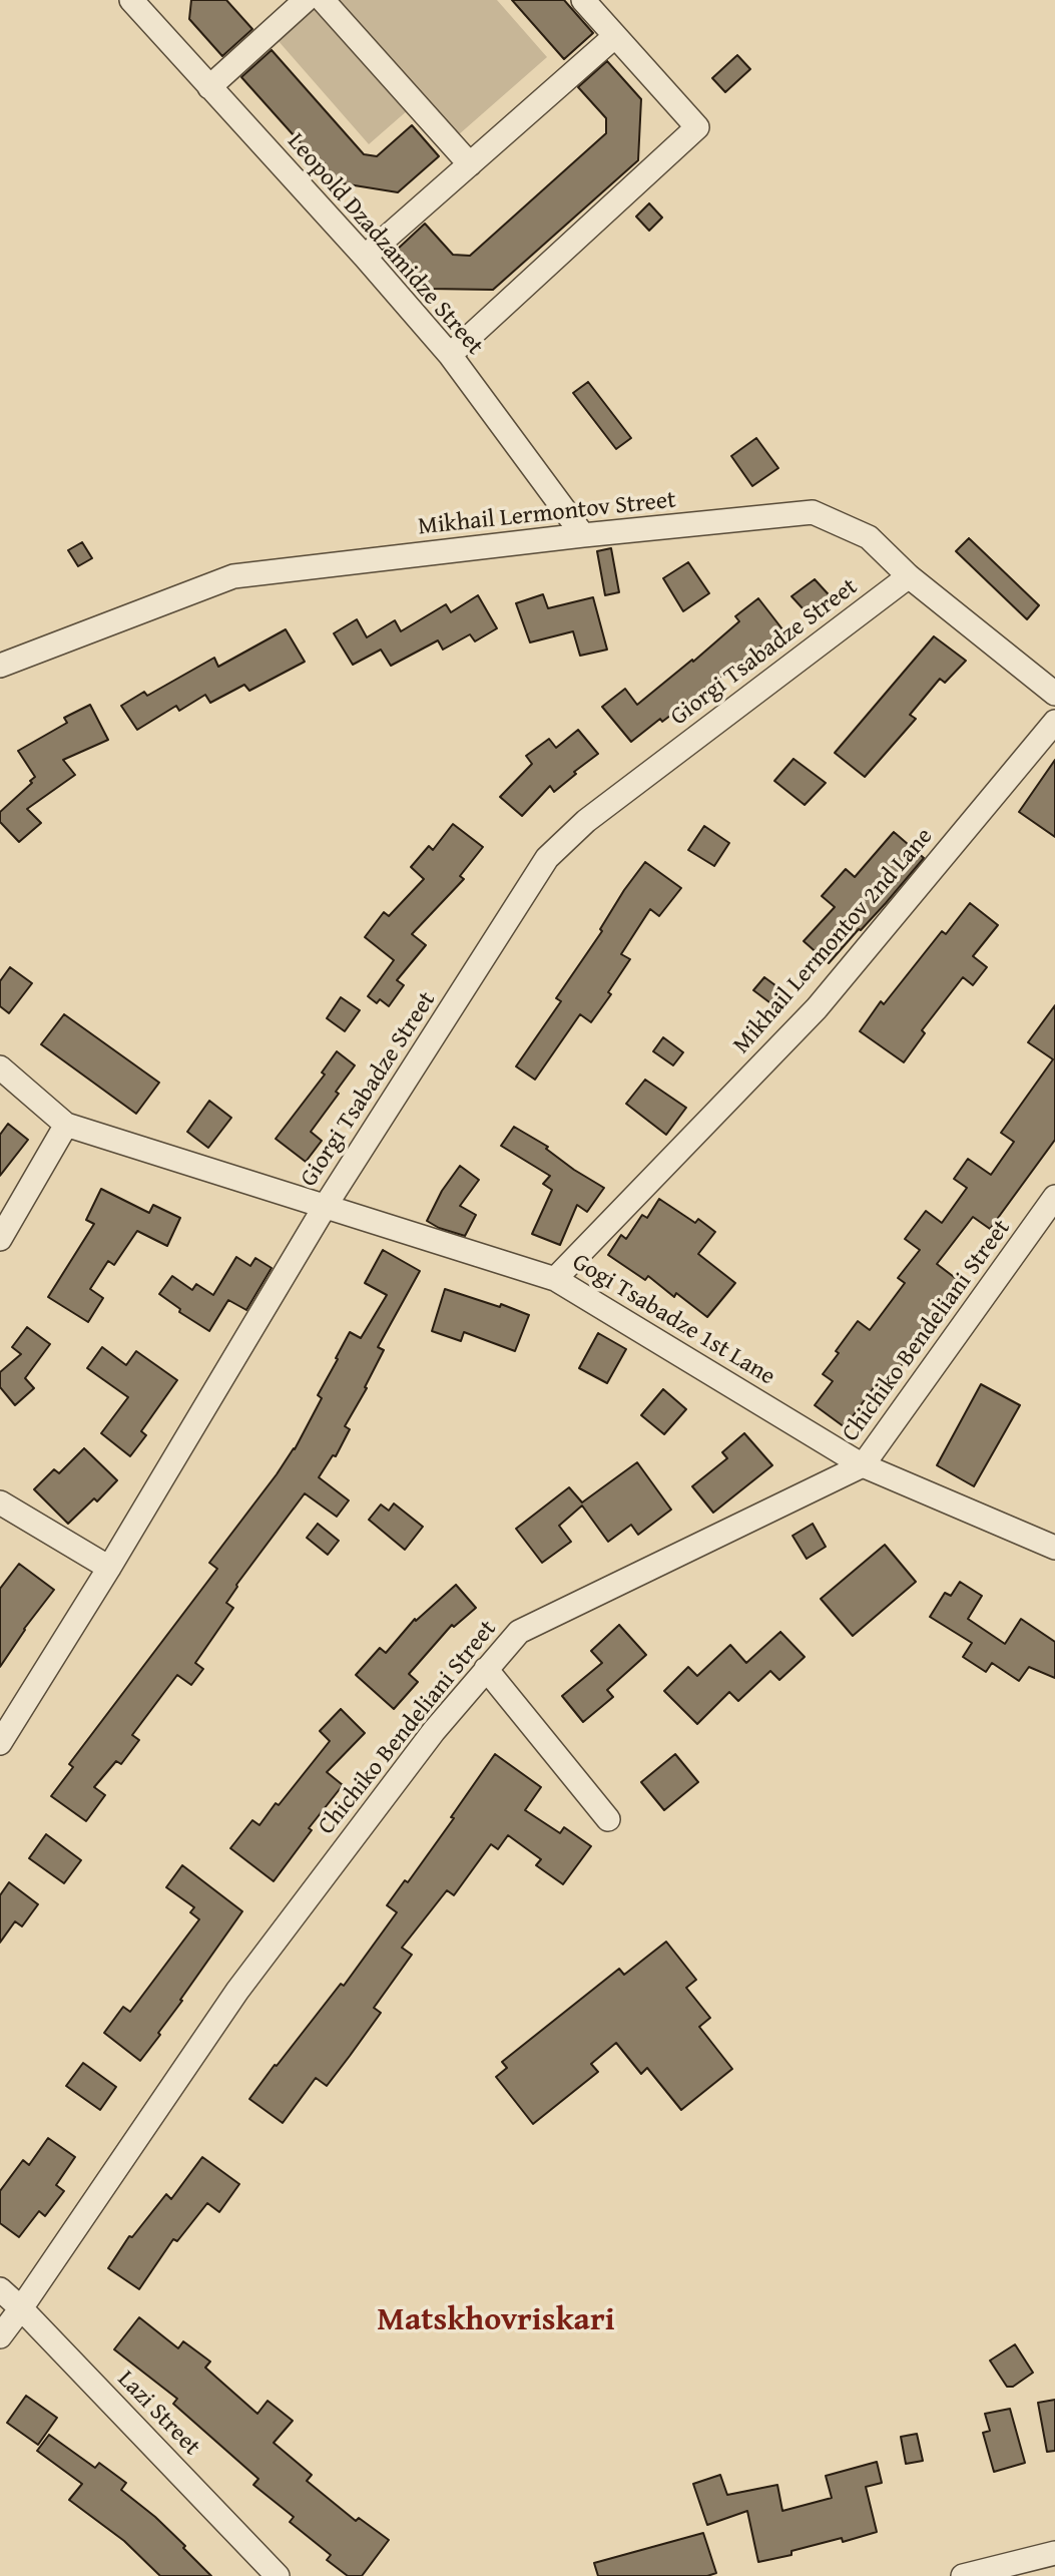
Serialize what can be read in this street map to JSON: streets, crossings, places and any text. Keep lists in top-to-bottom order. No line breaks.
{"streets":{"street":["Leopold Dzadzamidze Street","Mikhail Lermontov Street","Giorgi Tsabadze Street","Mikhail Lermontov 2nd Lane","Gogi Tsabadze 1st Lane","Chichiko Bendeliani Street","Lazi Street"]},"crossings":[["Leopold Dzadzamidze Street","Mikhail Lermontov Street"],["Mikhail Lermontov Street","Giorgi Tsabadze Street"],["Giorgi Tsabadze Street","Gogi Tsabadze 1st Lane"],["Mikhail Lermontov 2nd Lane","Gogi Tsabadze 1st Lane"],["Gogi Tsabadze 1st Lane","Chichiko Bendeliani Street"],["Chichiko Bendeliani Street","Lazi Street"]],"districts":["Matskhovriskari"]}
